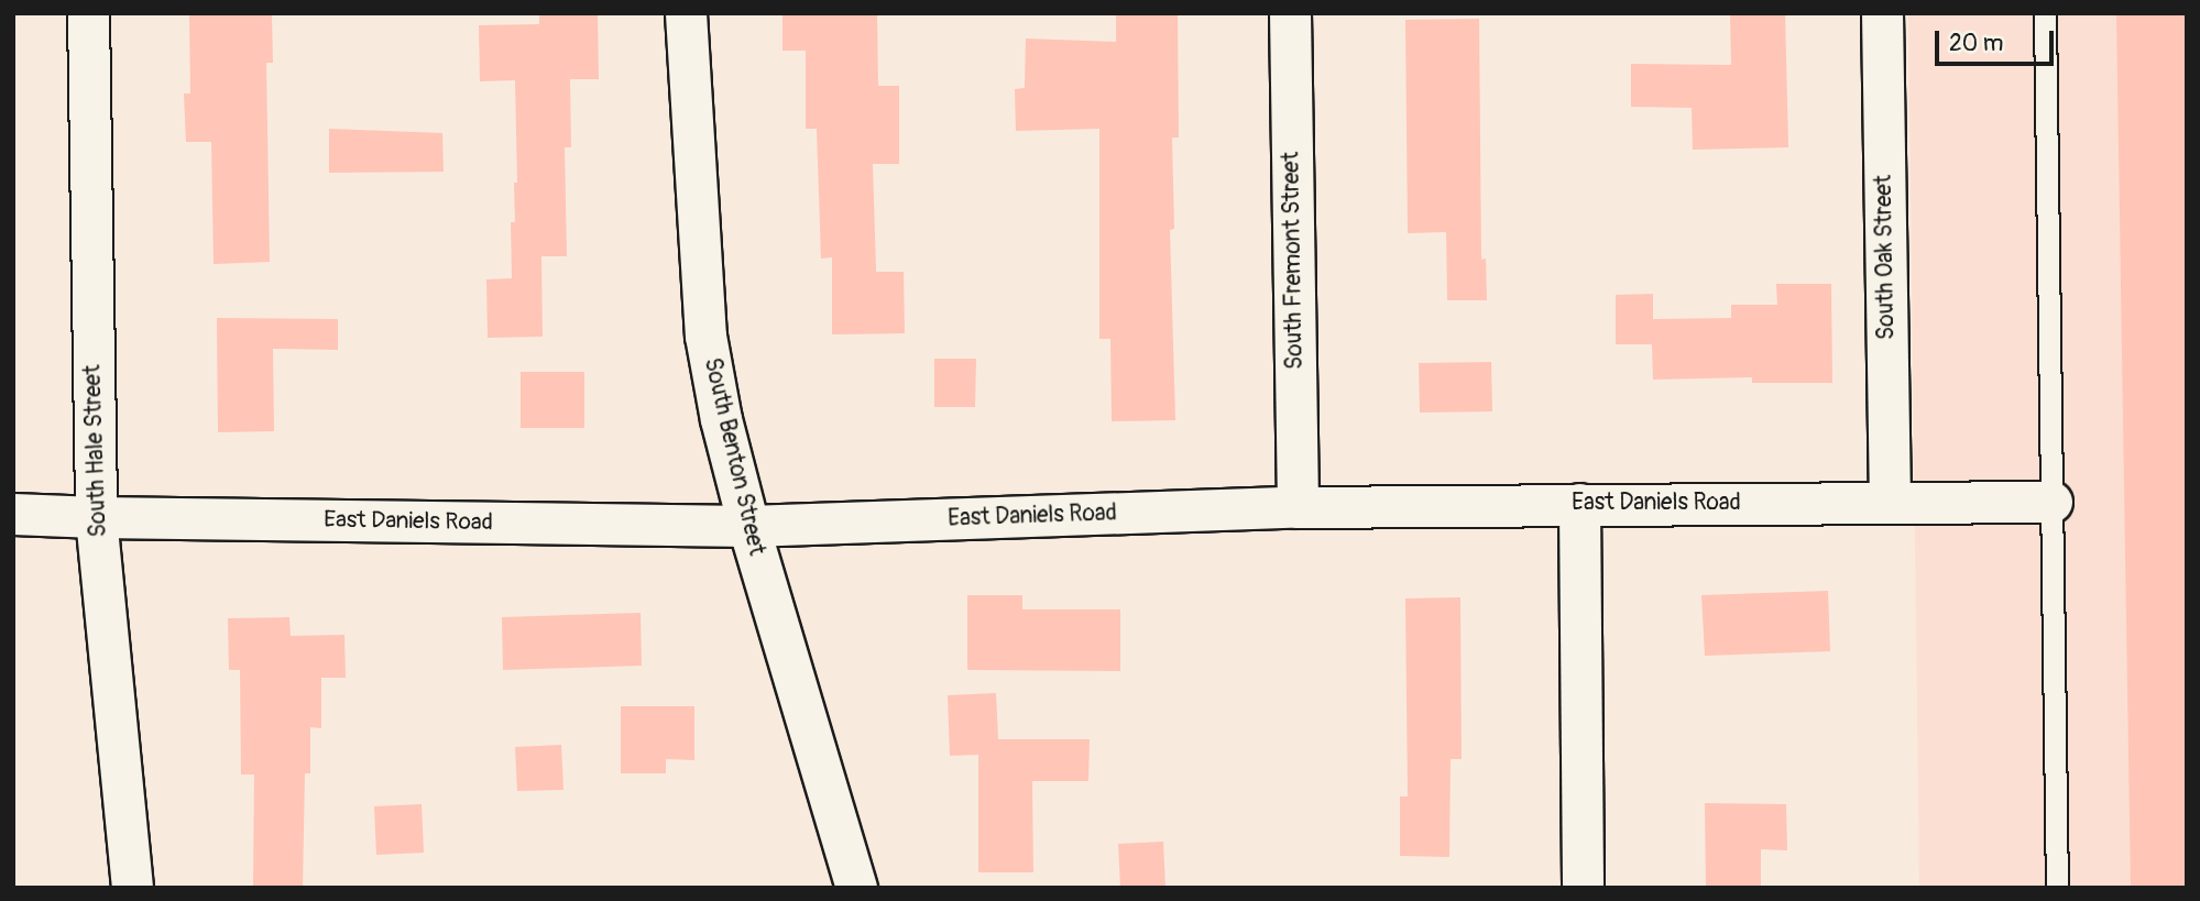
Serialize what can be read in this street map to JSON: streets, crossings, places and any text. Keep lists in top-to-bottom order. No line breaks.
{"streets":{"street":["South Oak Street","South Fremont Street","South Hale Street","South Benton Street","East Daniels Road"]},"crossings":[["South Oak Street","East Daniels Road"],["South Fremont Street","East Daniels Road"],["South Hale Street","East Daniels Road"],["South Benton Street","East Daniels Road"]],"scale_bar":"20 m"}
